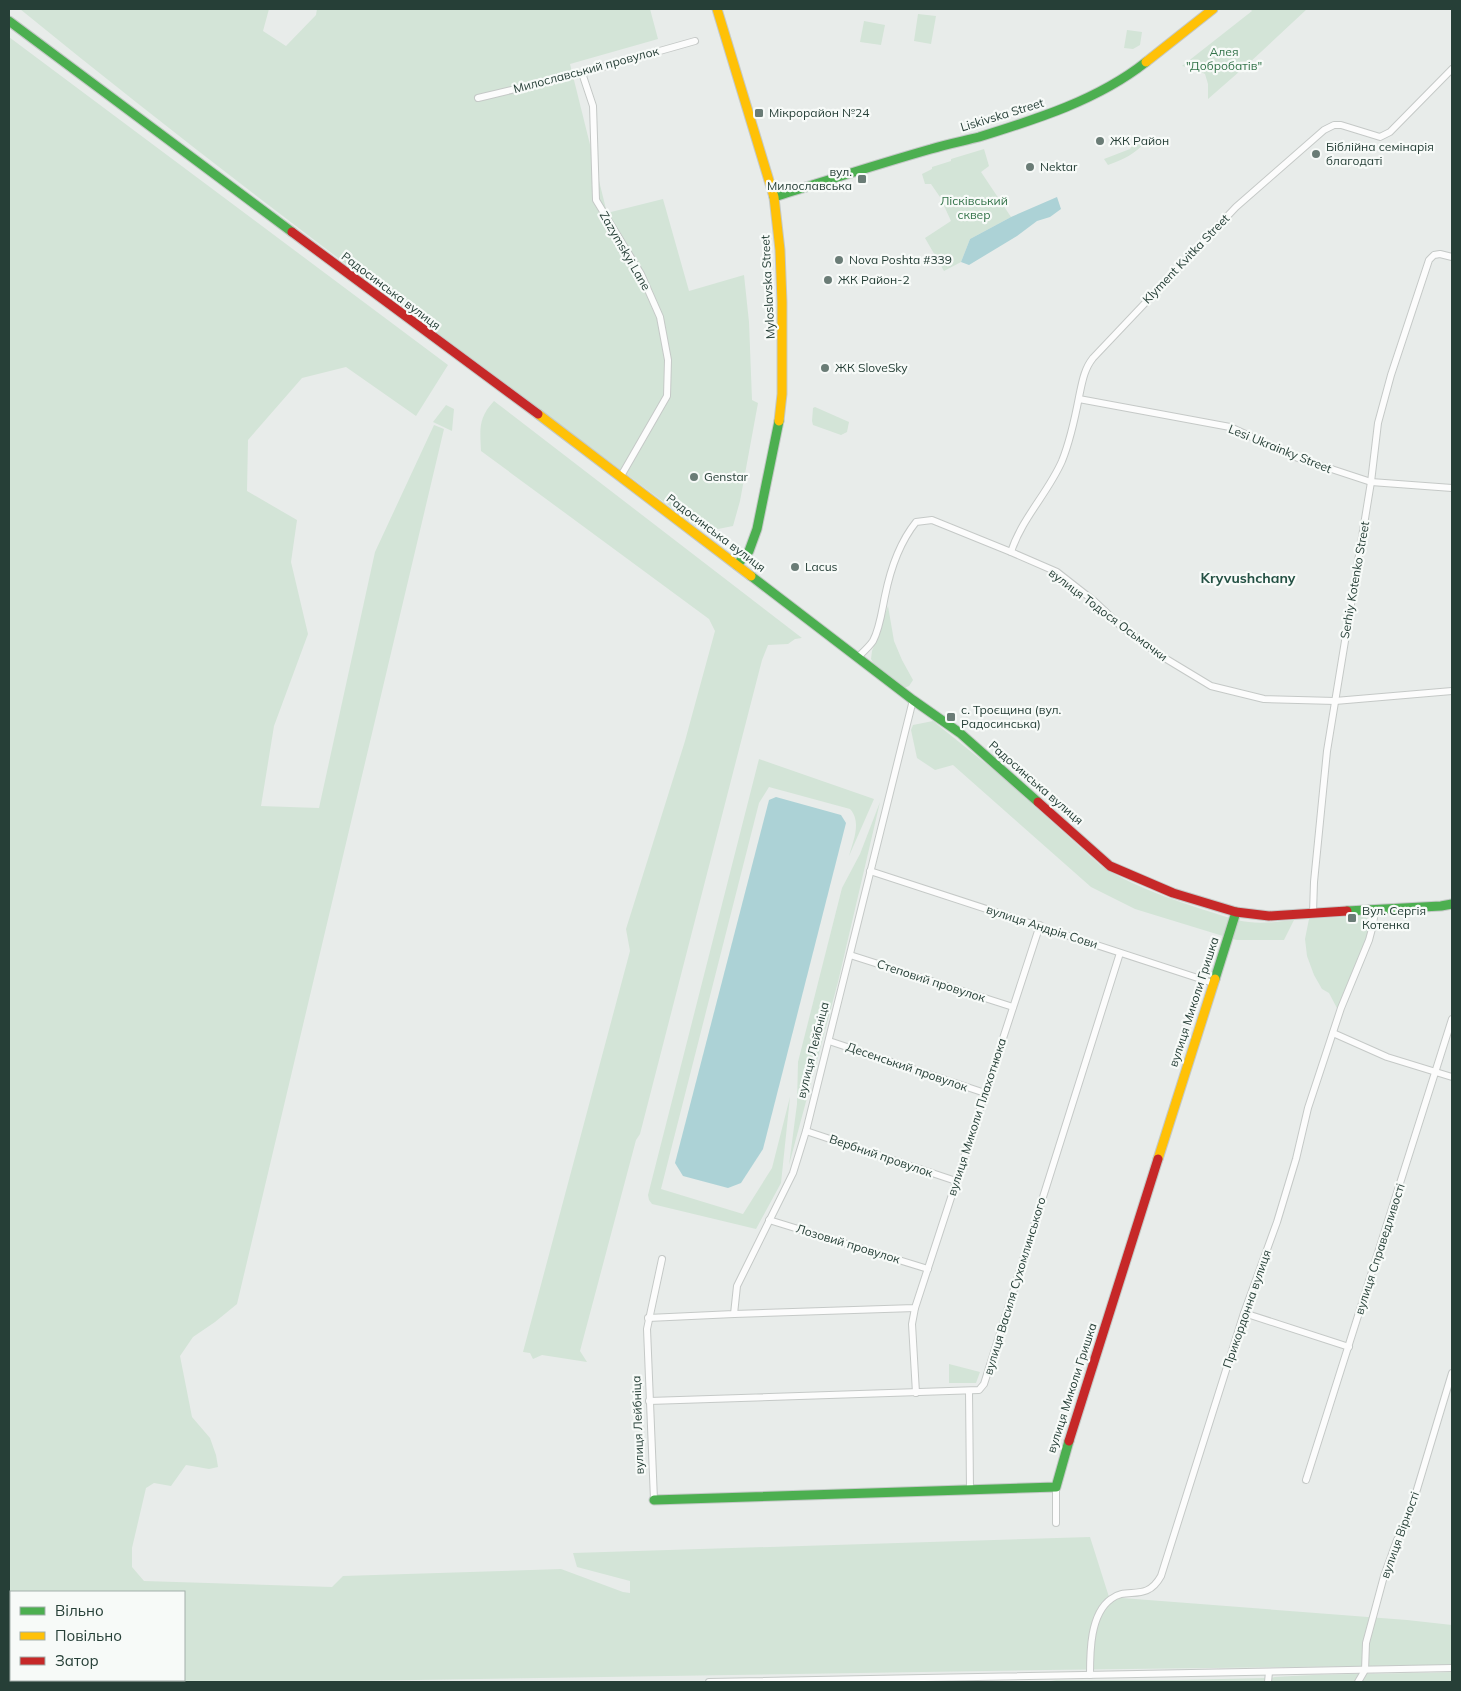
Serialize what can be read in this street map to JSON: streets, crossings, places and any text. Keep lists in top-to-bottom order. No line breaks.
{"streets":{"street":["Милославський провулок","Liskivska Street","Zazymskyi Lane","Klyment Kvitka Street","Myloslavska Street","Радосинська вулиця","Lesi Ukrainky Street","Serhiy Kotenko Street","вулиця Тодося Осьмачки","вулиця Андрія Сови","Степовий провулок","вулиця Миколи Гришка","вулиця Лейбніца","Десенський провулок","вулиця Миколи Плахотнюка","Вербний провулок","Лозовий провулок","вулиця Справедливості","вулиця Василя Сухомлинського","Прикордонна вулиця","вулиця Вірності"]},"crossings":[["Милославський провулок","Zazymskyi Lane"],["Liskivska Street","Myloslavska Street"],["Zazymskyi Lane","Радосинська вулиця"],["Klyment Kvitka Street","Lesi Ukrainky Street"],["Klyment Kvitka Street","вулиця Тодося Осьмачки"],["Myloslavska Street","Радосинська вулиця"],["Радосинська вулиця","Serhiy Kotenko Street"],["Радосинська вулиця","вулиця Тодося Осьмачки"],["Радосинська вулиця","вулиця Миколи Гришка"],["Радосинська вулиця","вулиця Лейбніца"],["Радосинська вулиця","Прикордонна вулиця"],["Lesi Ukrainky Street","Serhiy Kotenko Street"],["Serhiy Kotenko Street","вулиця Тодося Осьмачки"],["вулиця Андрія Сови","вулиця Миколи Гришка"],["вулиця Андрія Сови","вулиця Лейбніца"],["вулиця Андрія Сови","вулиця Миколи Плахотнюка"],["вулиця Андрія Сови","вулиця Василя Сухомлинського"],["Степовий провулок","вулиця Лейбніца"],["Степовий провулок","вулиця Миколи Плахотнюка"],["вулиця Лейбніца","Десенський провулок"],["вулиця Лейбніца","Вербний провулок"],["вулиця Лейбніца","Лозовий провулок"],["Десенський провулок","вулиця Миколи Плахотнюка"],["вулиця Миколи Плахотнюка","Вербний провулок"],["вулиця Миколи Плахотнюка","Лозовий провулок"]],"districts":["Kryvushchany"],"parks":["Алея \"Добробатів\"","Лісківський сквер"],"places":{"transit":["Мікрорайон №24","вул. Милославська","с. Троєщина (вул. Радосинська)","Вул. Сергія Котенка"],"other":["ЖК Район","Біблійна семінарія благодаті","Nektar","Nova Poshta #339","ЖК Район-2","ЖК SloveSky","Genstar","Lacus"]},"legend":["Вільно","Повільно","Затор"]}
